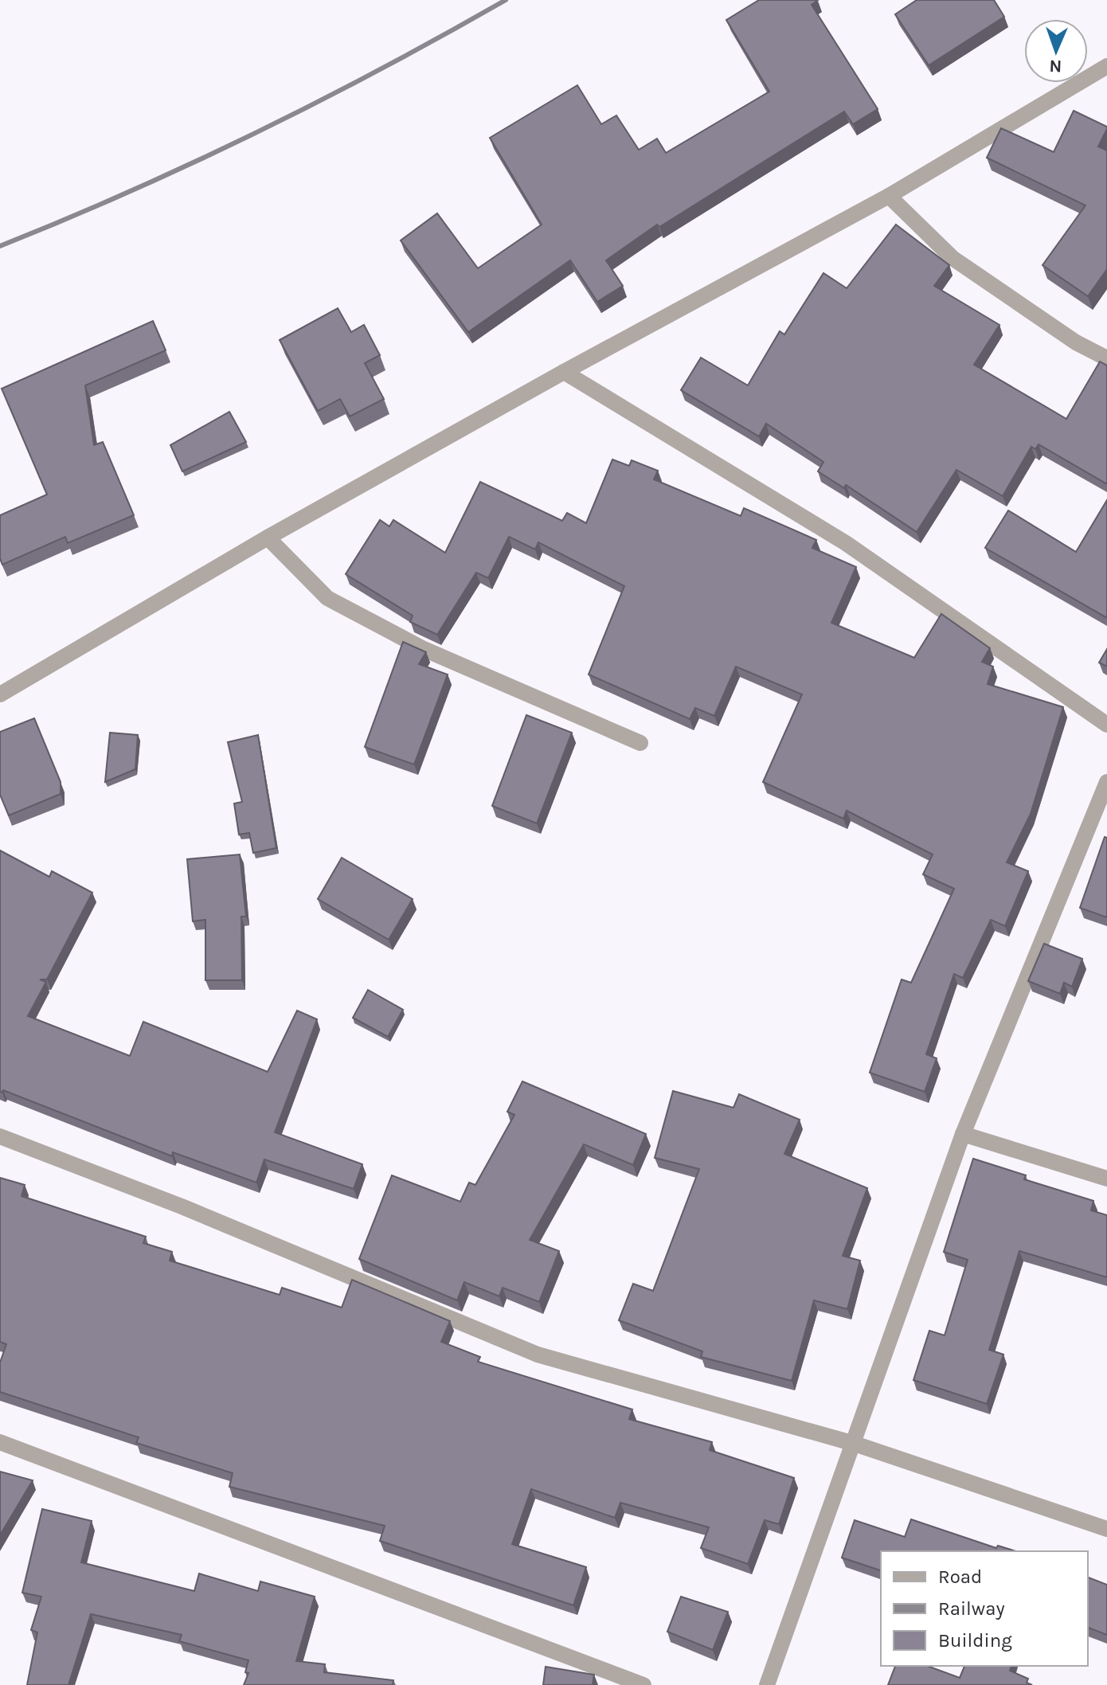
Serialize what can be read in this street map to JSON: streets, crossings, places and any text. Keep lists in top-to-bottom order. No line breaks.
{"legend":["Road","Railway","Building"],"north":"bottom"}
